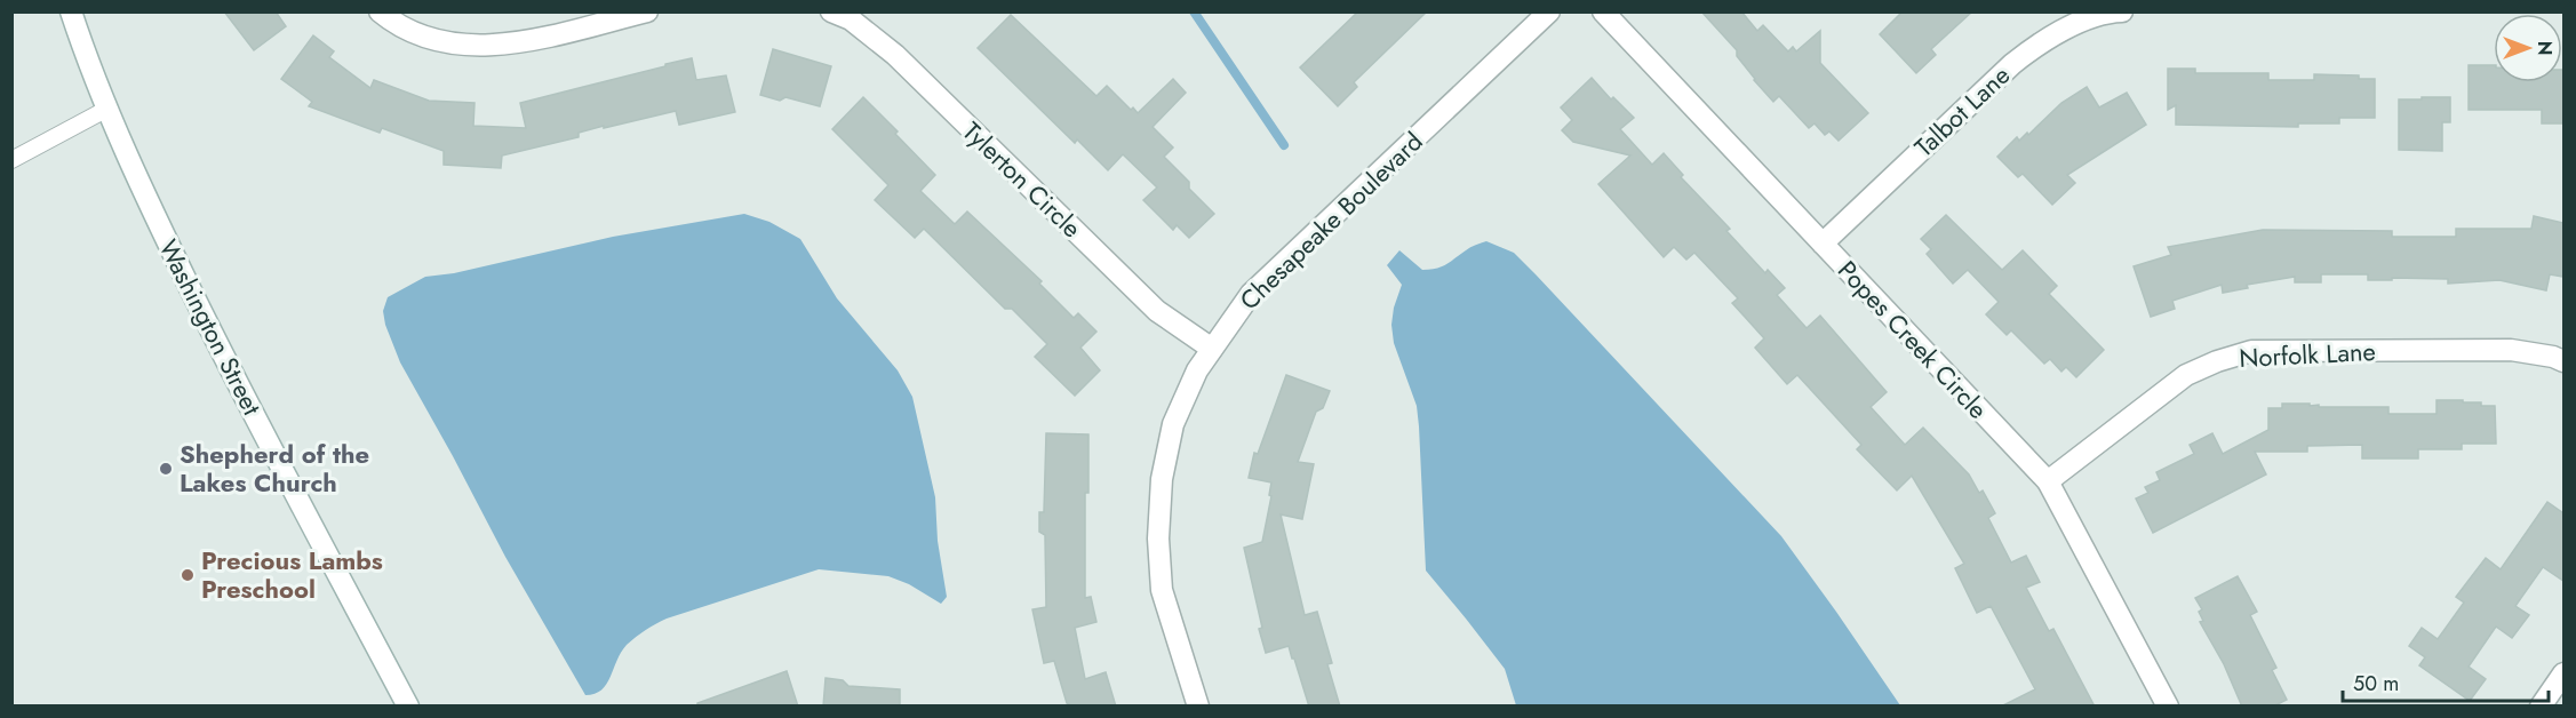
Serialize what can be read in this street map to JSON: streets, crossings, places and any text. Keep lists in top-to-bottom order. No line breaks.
{"streets":{"street":["Talbot Lane","Tylerton Circle","Chesapeake Boulevard","Washington Street","Popes Creek Circle","Norfolk Lane"]},"crossings":[["Talbot Lane","Popes Creek Circle"],["Tylerton Circle","Chesapeake Boulevard"],["Popes Creek Circle","Norfolk Lane"]],"places":["Shepherd of the Lakes Church","Precious Lambs Preschool"],"scale_bar":"50 m","north":"right"}
